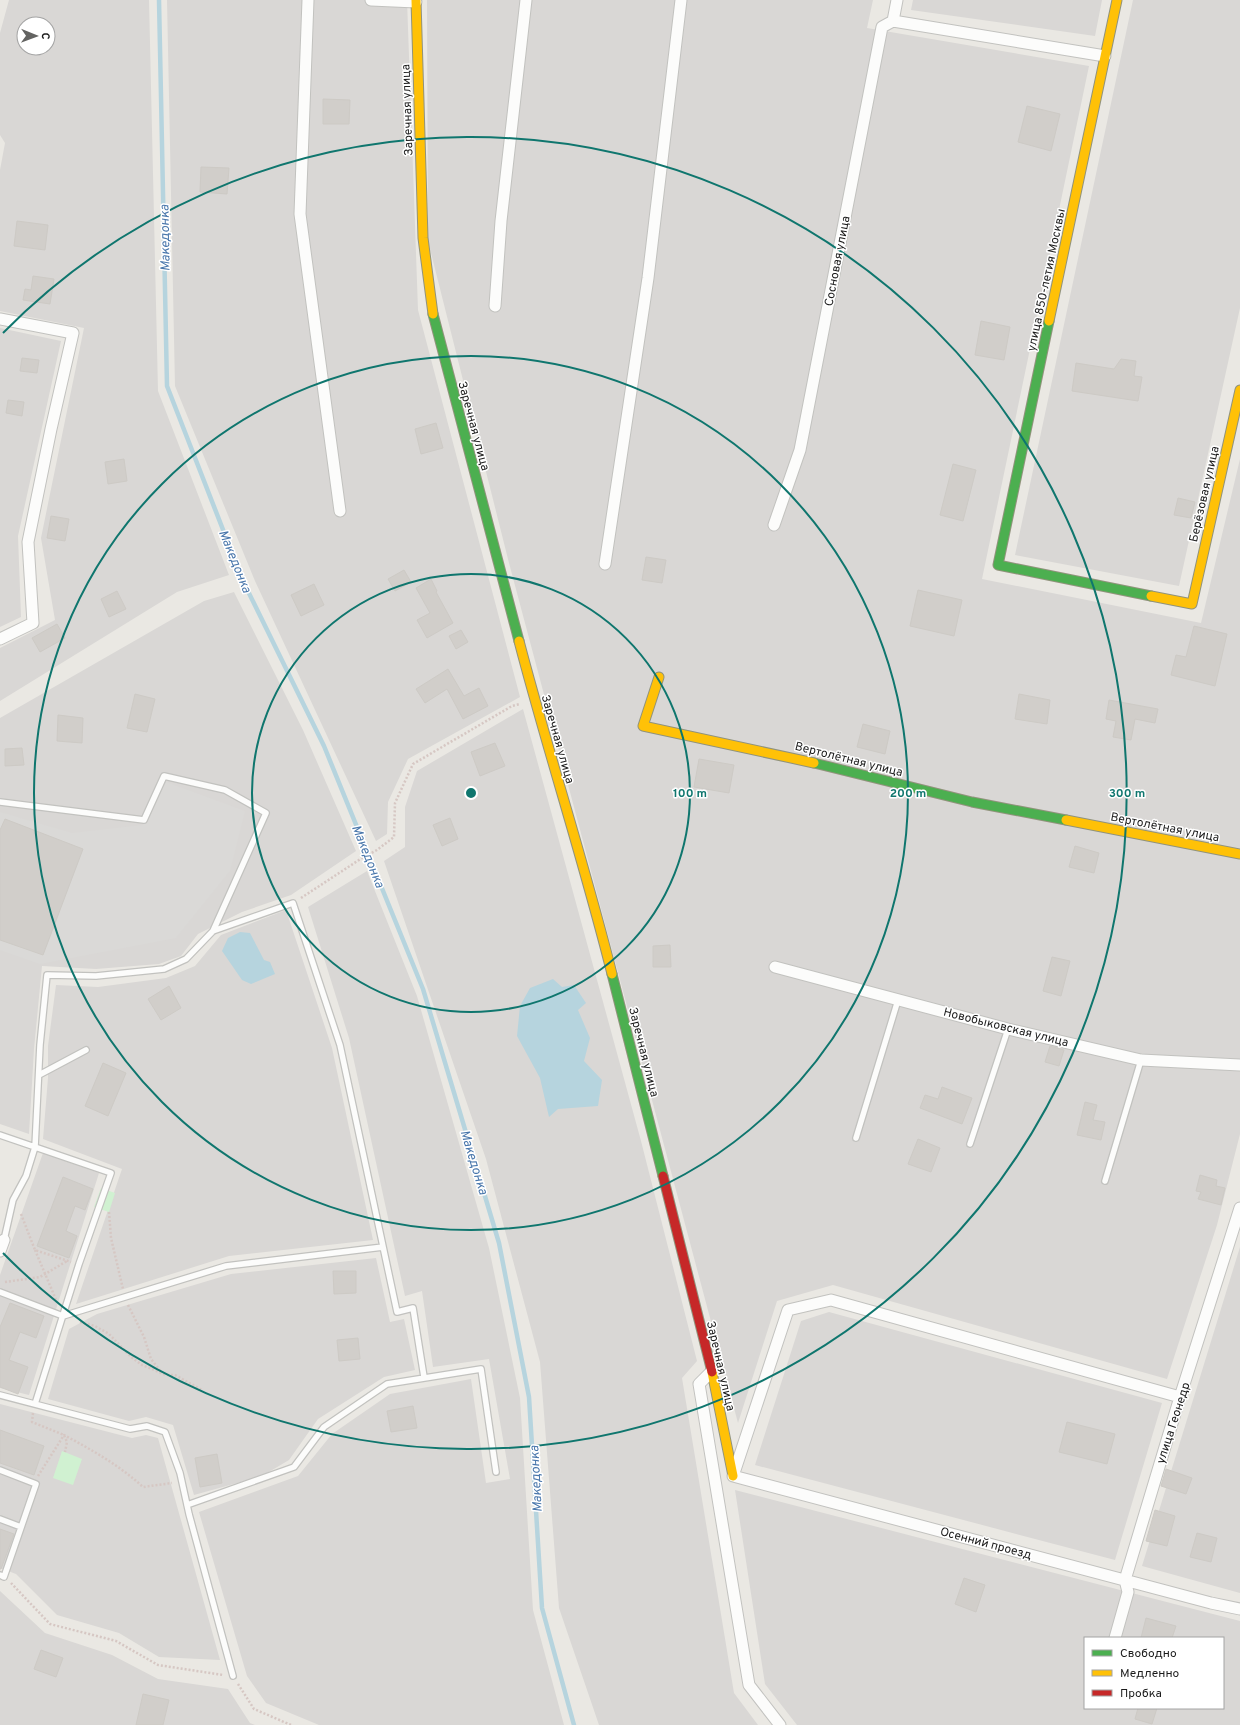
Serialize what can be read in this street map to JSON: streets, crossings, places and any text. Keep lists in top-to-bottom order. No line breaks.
{"streets":{"street":["Заречная улица","Сосновая улица","улица 850-летия Москвы","Берёзовая улица","Вертолётная улица","Новобыковская улица","улица Геонедр","Осенний проезд"]},"crossings":[["Заречная улица","Осенний проезд"],["улица 850-летия Москвы","Берёзовая улица"],["улица Геонедр","Осенний проезд"]],"water":["Македонка"],"legend":["Свободно","Медленно","Пробка"],"north":"right","rings":["100 m","200 m","300 m"]}
